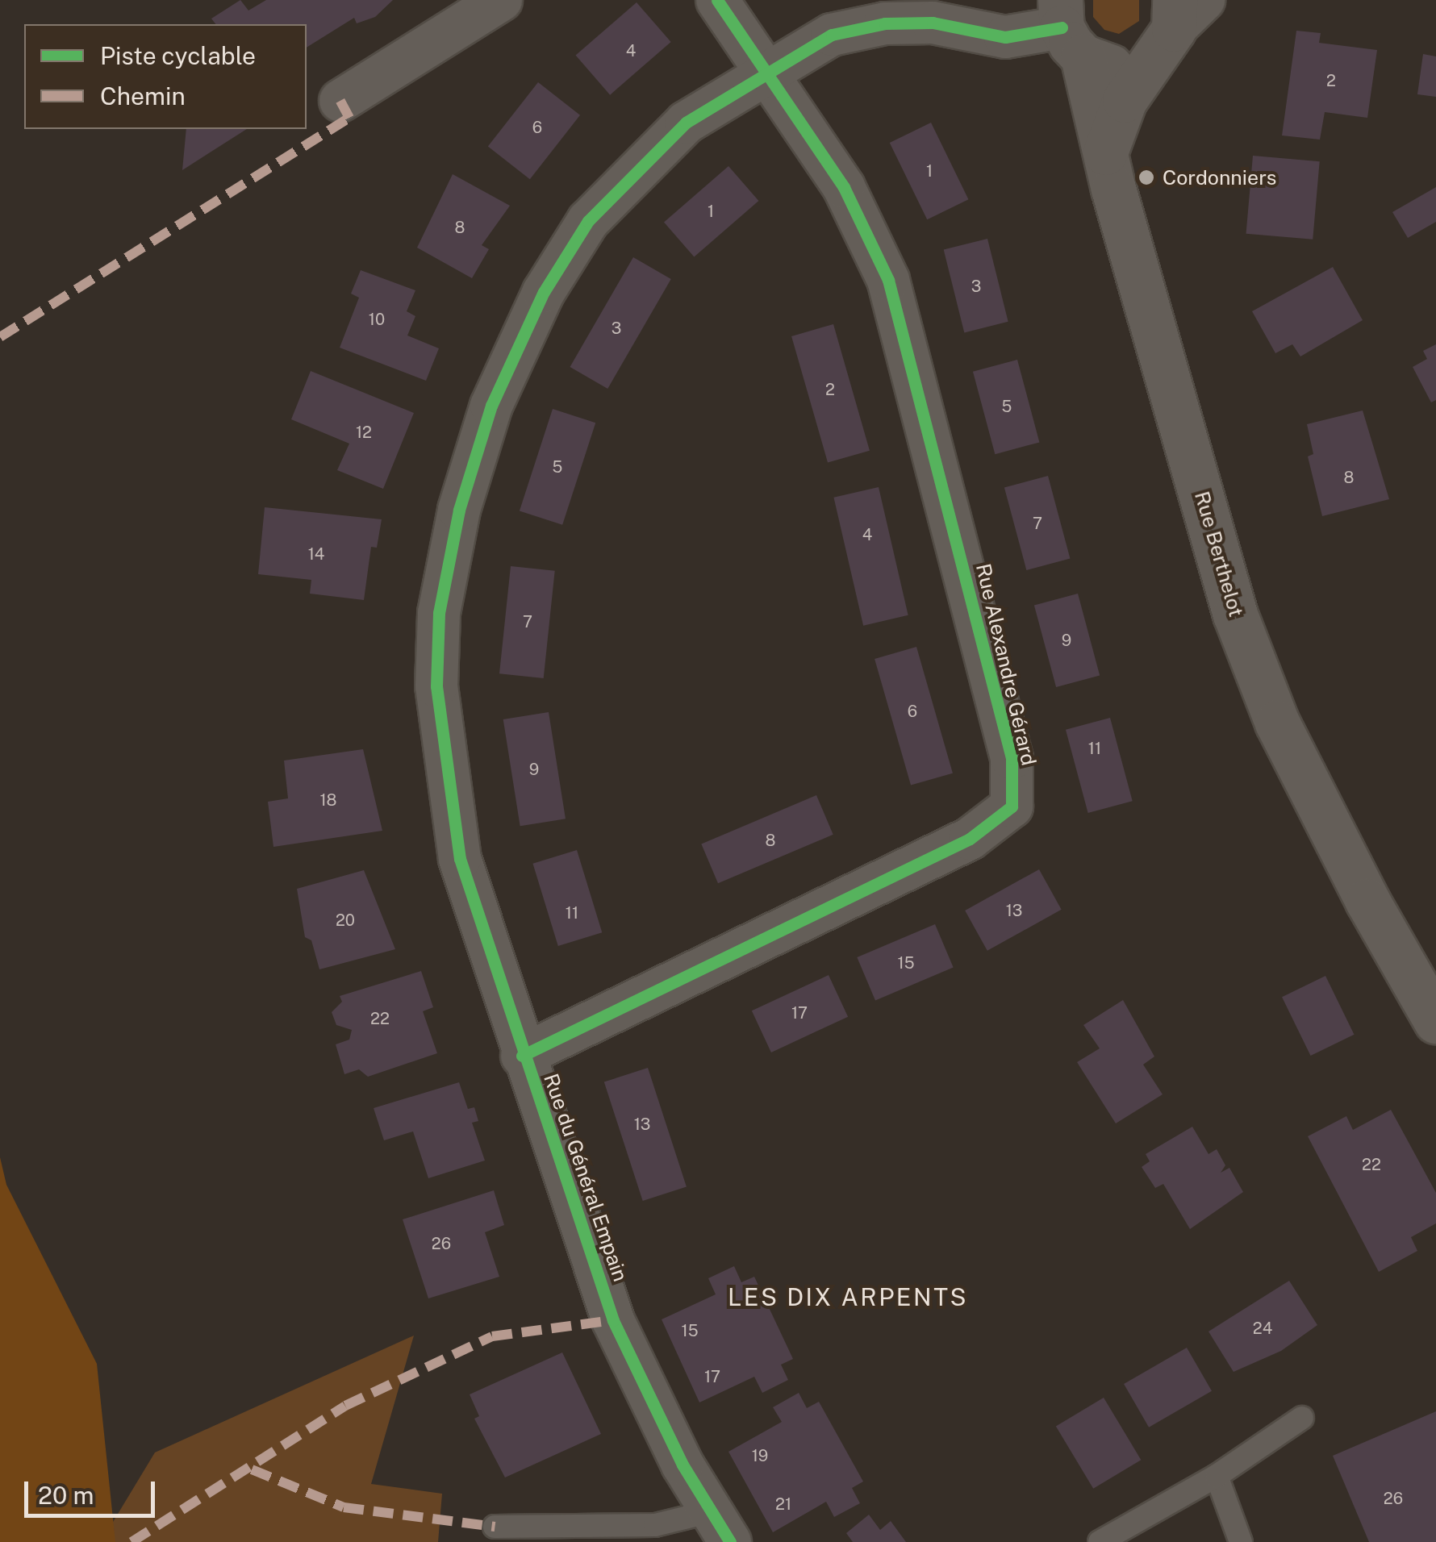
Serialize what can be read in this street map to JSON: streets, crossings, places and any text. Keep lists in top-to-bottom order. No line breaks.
{"streets":{"street":["Rue Berthelot","Rue Alexandre Gérard","Rue du Général Empain"]},"crossings":[["Rue Berthelot","Rue du Général Empain"],["Rue Alexandre Gérard","Rue du Général Empain"]],"districts":["LES DIX ARPENTS"],"places":["Cordonniers"],"house_numbers":["4","2","6","1","1","8","3","10","3","2","5","12","5","8","7","4","14","7","9","6","11","9","18","8","13","11","20","15","17","22","13","22","26","24","15","17","19","26","21"],"legend":["Piste cyclable","Chemin"],"scale_bar":"20 m"}
